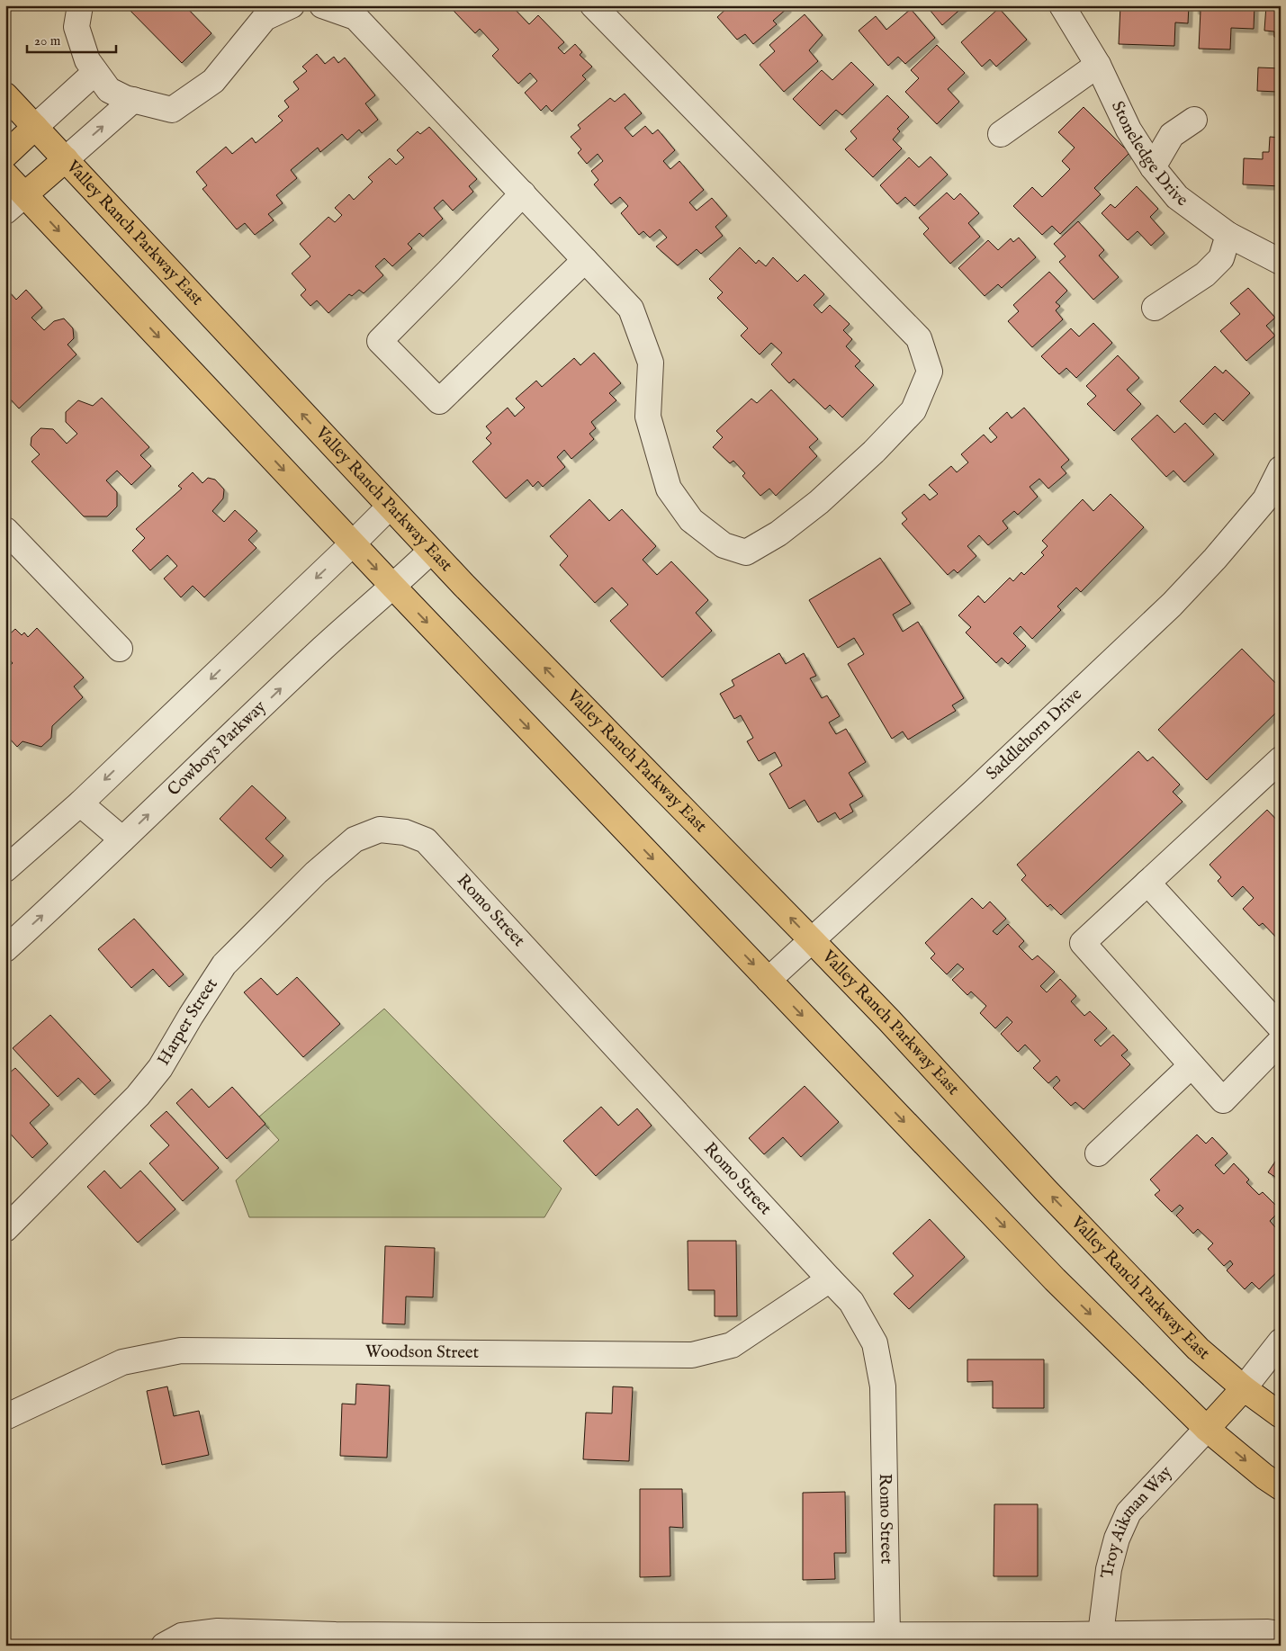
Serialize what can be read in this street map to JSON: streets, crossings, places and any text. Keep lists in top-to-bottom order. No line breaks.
{"streets":{"main road":["Valley Ranch Parkway East"],"street":["Stoneledge Drive","Saddlehorn Drive","Cowboys Parkway","Romo Street","Harper Street","Woodson Street","Troy Aikman Way"]},"crossings":[["Valley Ranch Parkway East","Saddlehorn Drive"],["Valley Ranch Parkway East","Cowboys Parkway"],["Romo Street","Harper Street"],["Romo Street","Woodson Street"]],"scale_bar":"20 m"}
